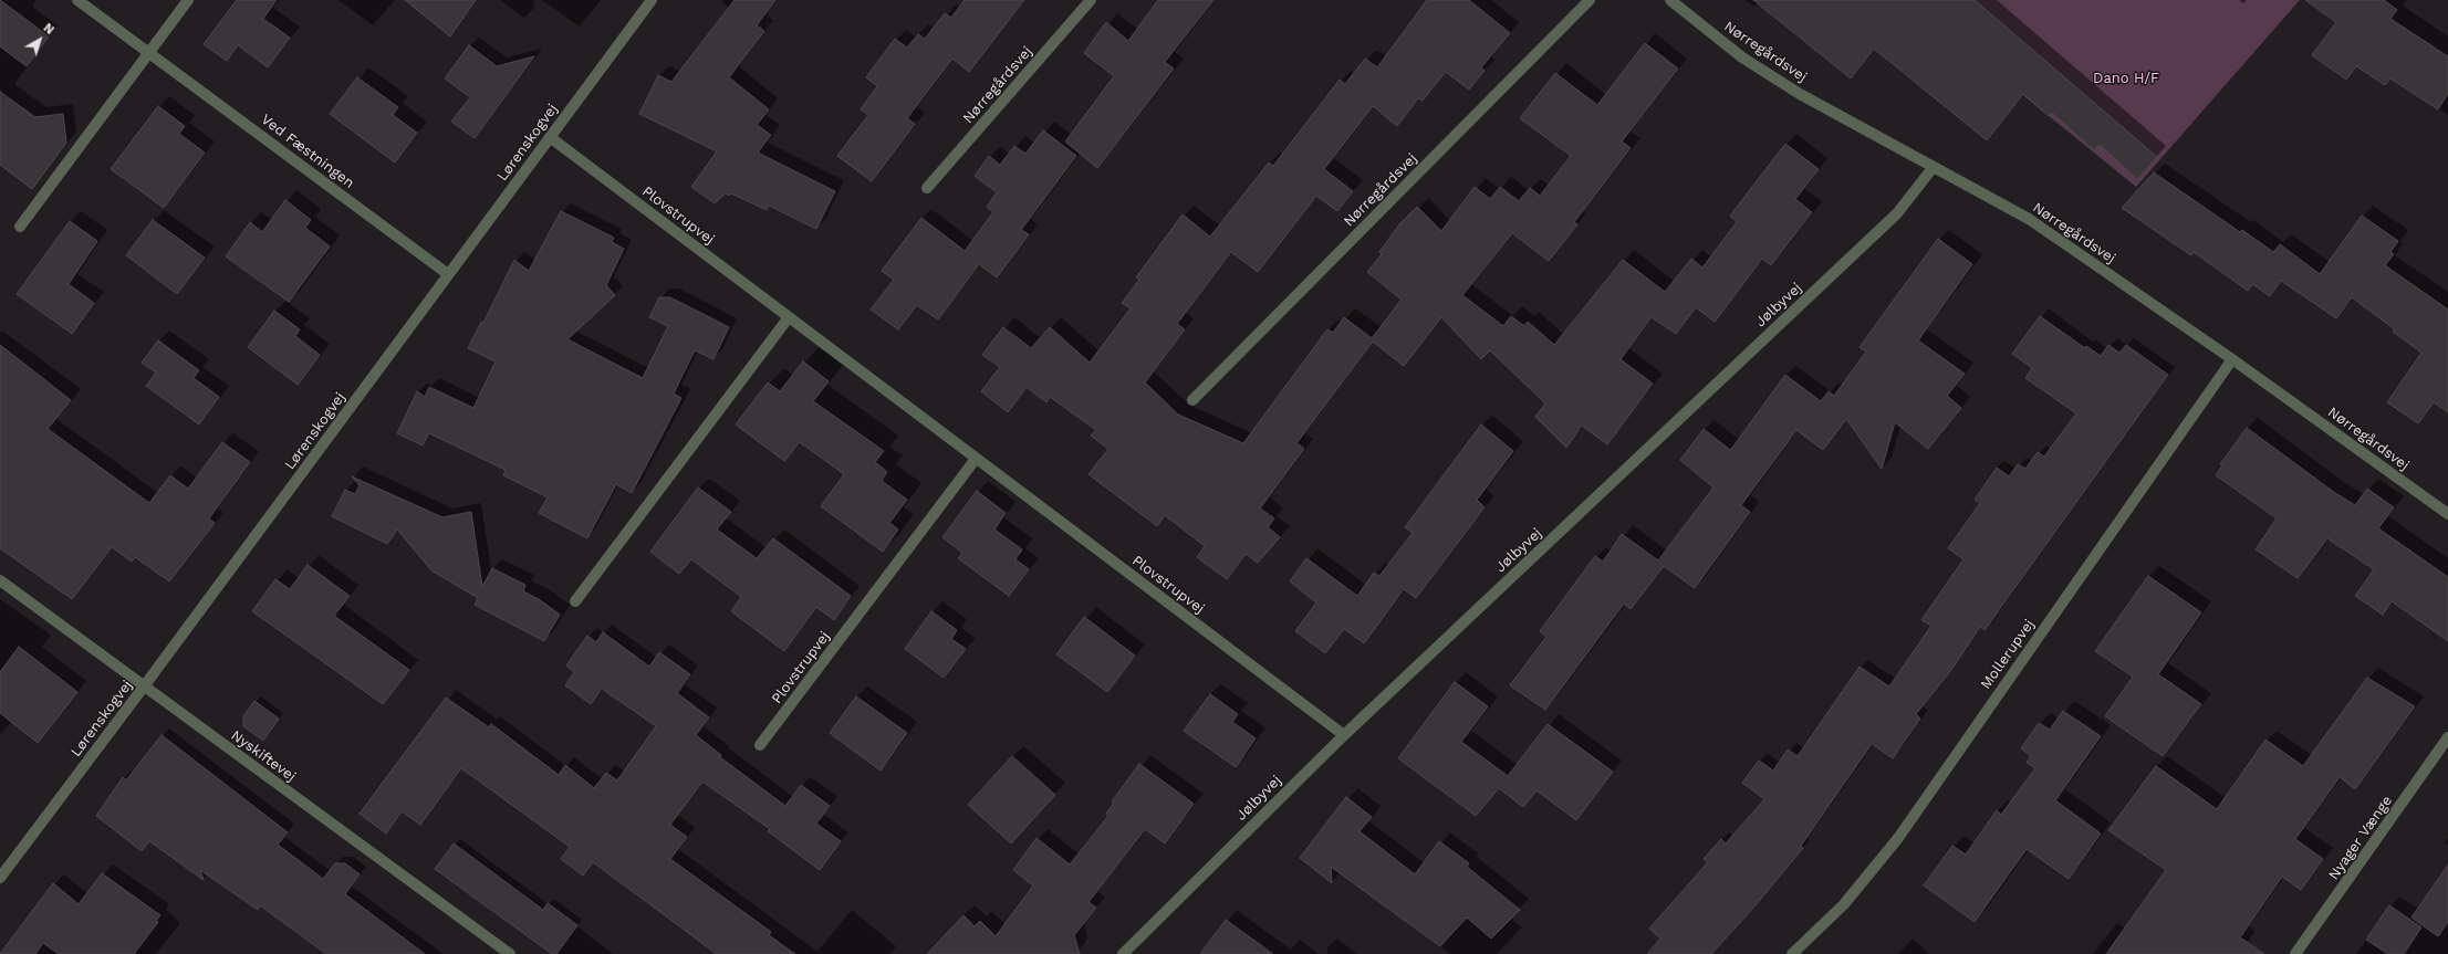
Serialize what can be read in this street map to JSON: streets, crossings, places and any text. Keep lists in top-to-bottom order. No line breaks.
{"streets":{"street":["Nørregårdsvej","Lørenskogvej","Ved Fæstningen","Plovstrupvej","Jølbyvej","Mollerupvej","Nyskiftevej","Nyager Vænge"]},"crossings":[["Nørregårdsvej","Jølbyvej"],["Nørregårdsvej","Mollerupvej"],["Lørenskogvej","Ved Fæstningen"],["Lørenskogvej","Plovstrupvej"],["Lørenskogvej","Nyskiftevej"],["Plovstrupvej","Jølbyvej"]],"parks":["Dano H/F"],"north":"top right"}
